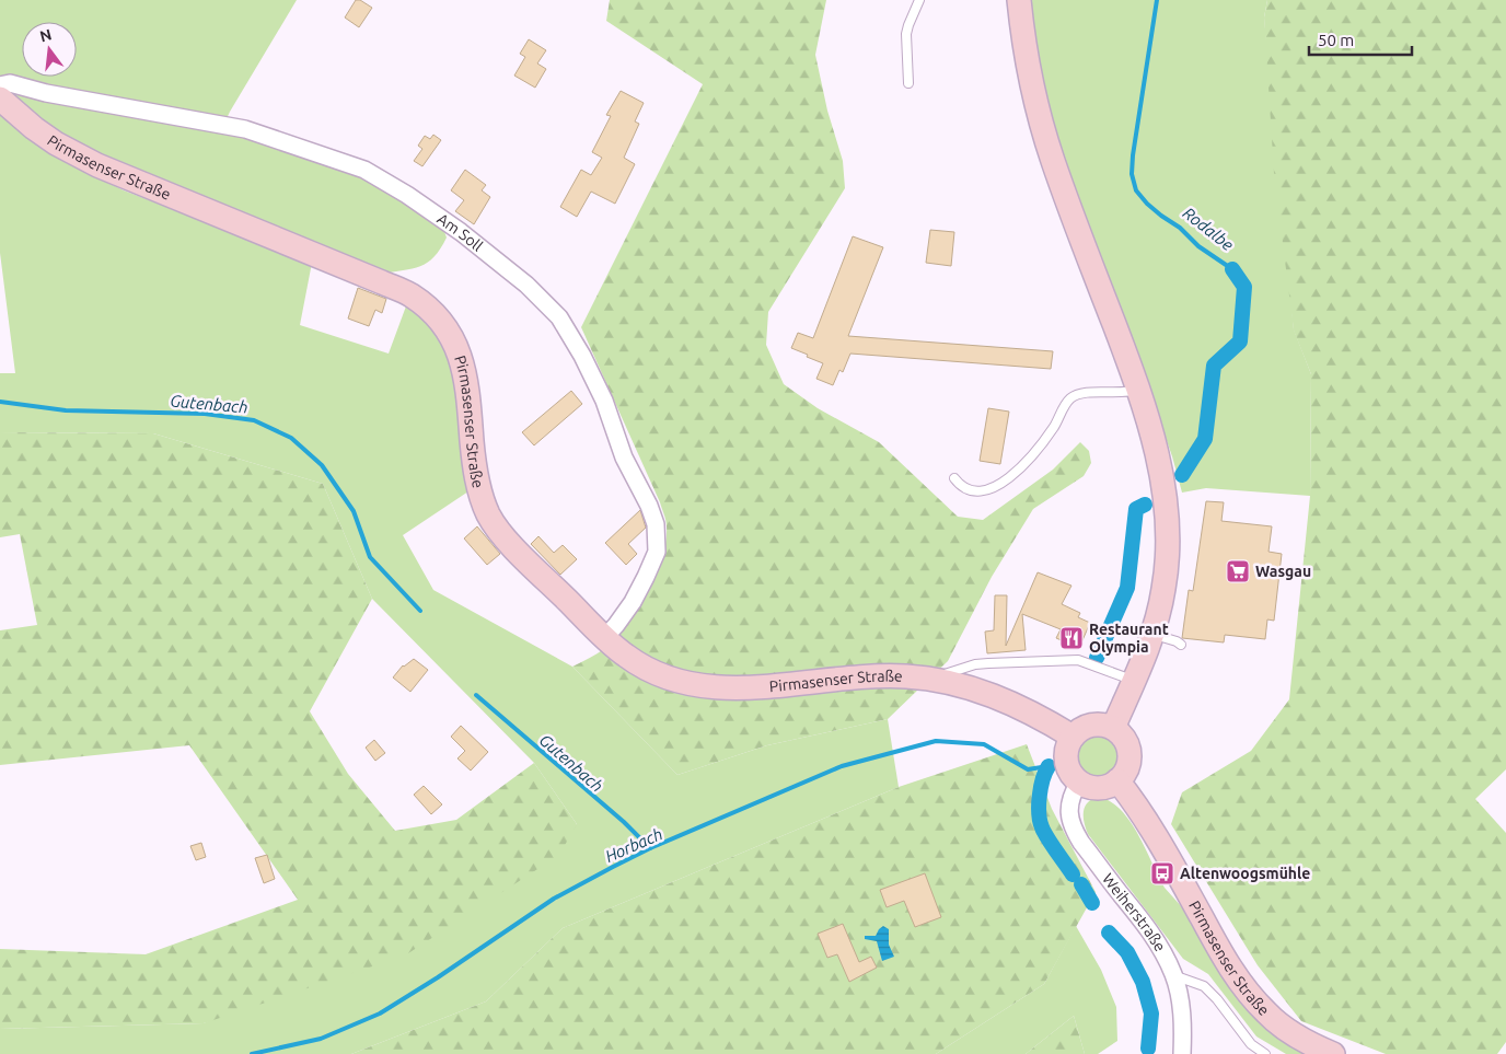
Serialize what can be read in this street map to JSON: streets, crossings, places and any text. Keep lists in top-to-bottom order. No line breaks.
{"streets":{"main road":["Pirmasenser Straße"],"street":["Am Soll","Weiherstraße"]},"crossings":[["Pirmasenser Straße","Am Soll"],["Pirmasenser Straße","Weiherstraße"]],"water":["Rodalbe","Gutenbach","Horbach"],"places":{"supermarket":["Wasgau"],"restaurant":["Restaurant Olympia"],"bus stop":["Altenwoogsmühle"]},"scale_bar":"50 m","north":"top"}
